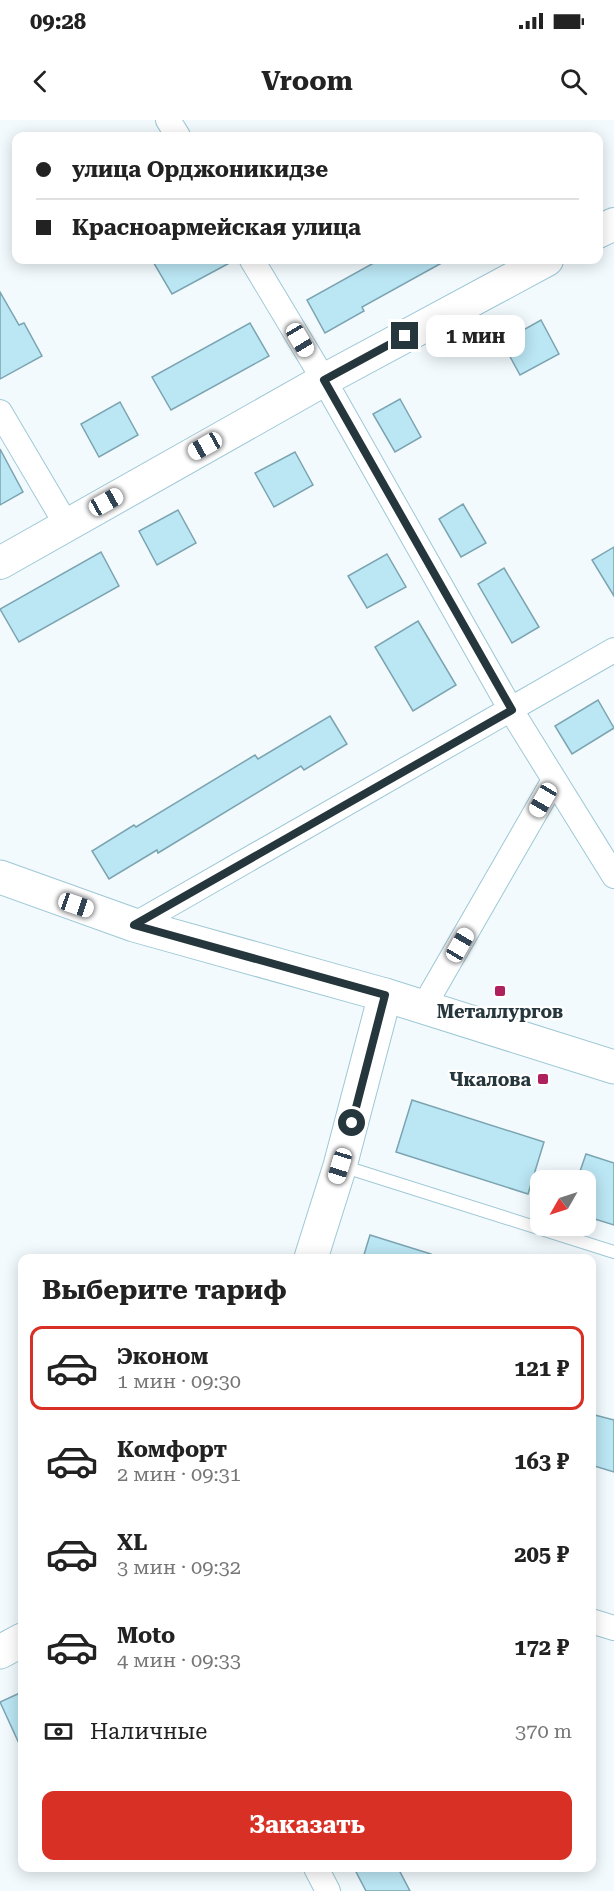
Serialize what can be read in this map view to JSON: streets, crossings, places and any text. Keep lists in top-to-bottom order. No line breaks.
{"places":{"transit":["Металлургов","Чкалова"]},"north":"bottom left","page":{"status":"09:28","header":"Vroom","banner":["улица Орджоникидзе","Красноармейская улица"],"bubble":"1 мин","heading":"Выберите тариф","list":[{"name":"Эконом","note":"1 мин · 09:30","value":"121 ₽"},{"name":"Комфорт","note":"2 мин · 09:31","value":"163 ₽"},{"name":"XL","note":"3 мин · 09:32","value":"205 ₽"},{"name":"Moto","note":"4 мин · 09:33","value":"172 ₽"}],"pay":["Наличные","370 m"],"buttons":"Заказать"}}
